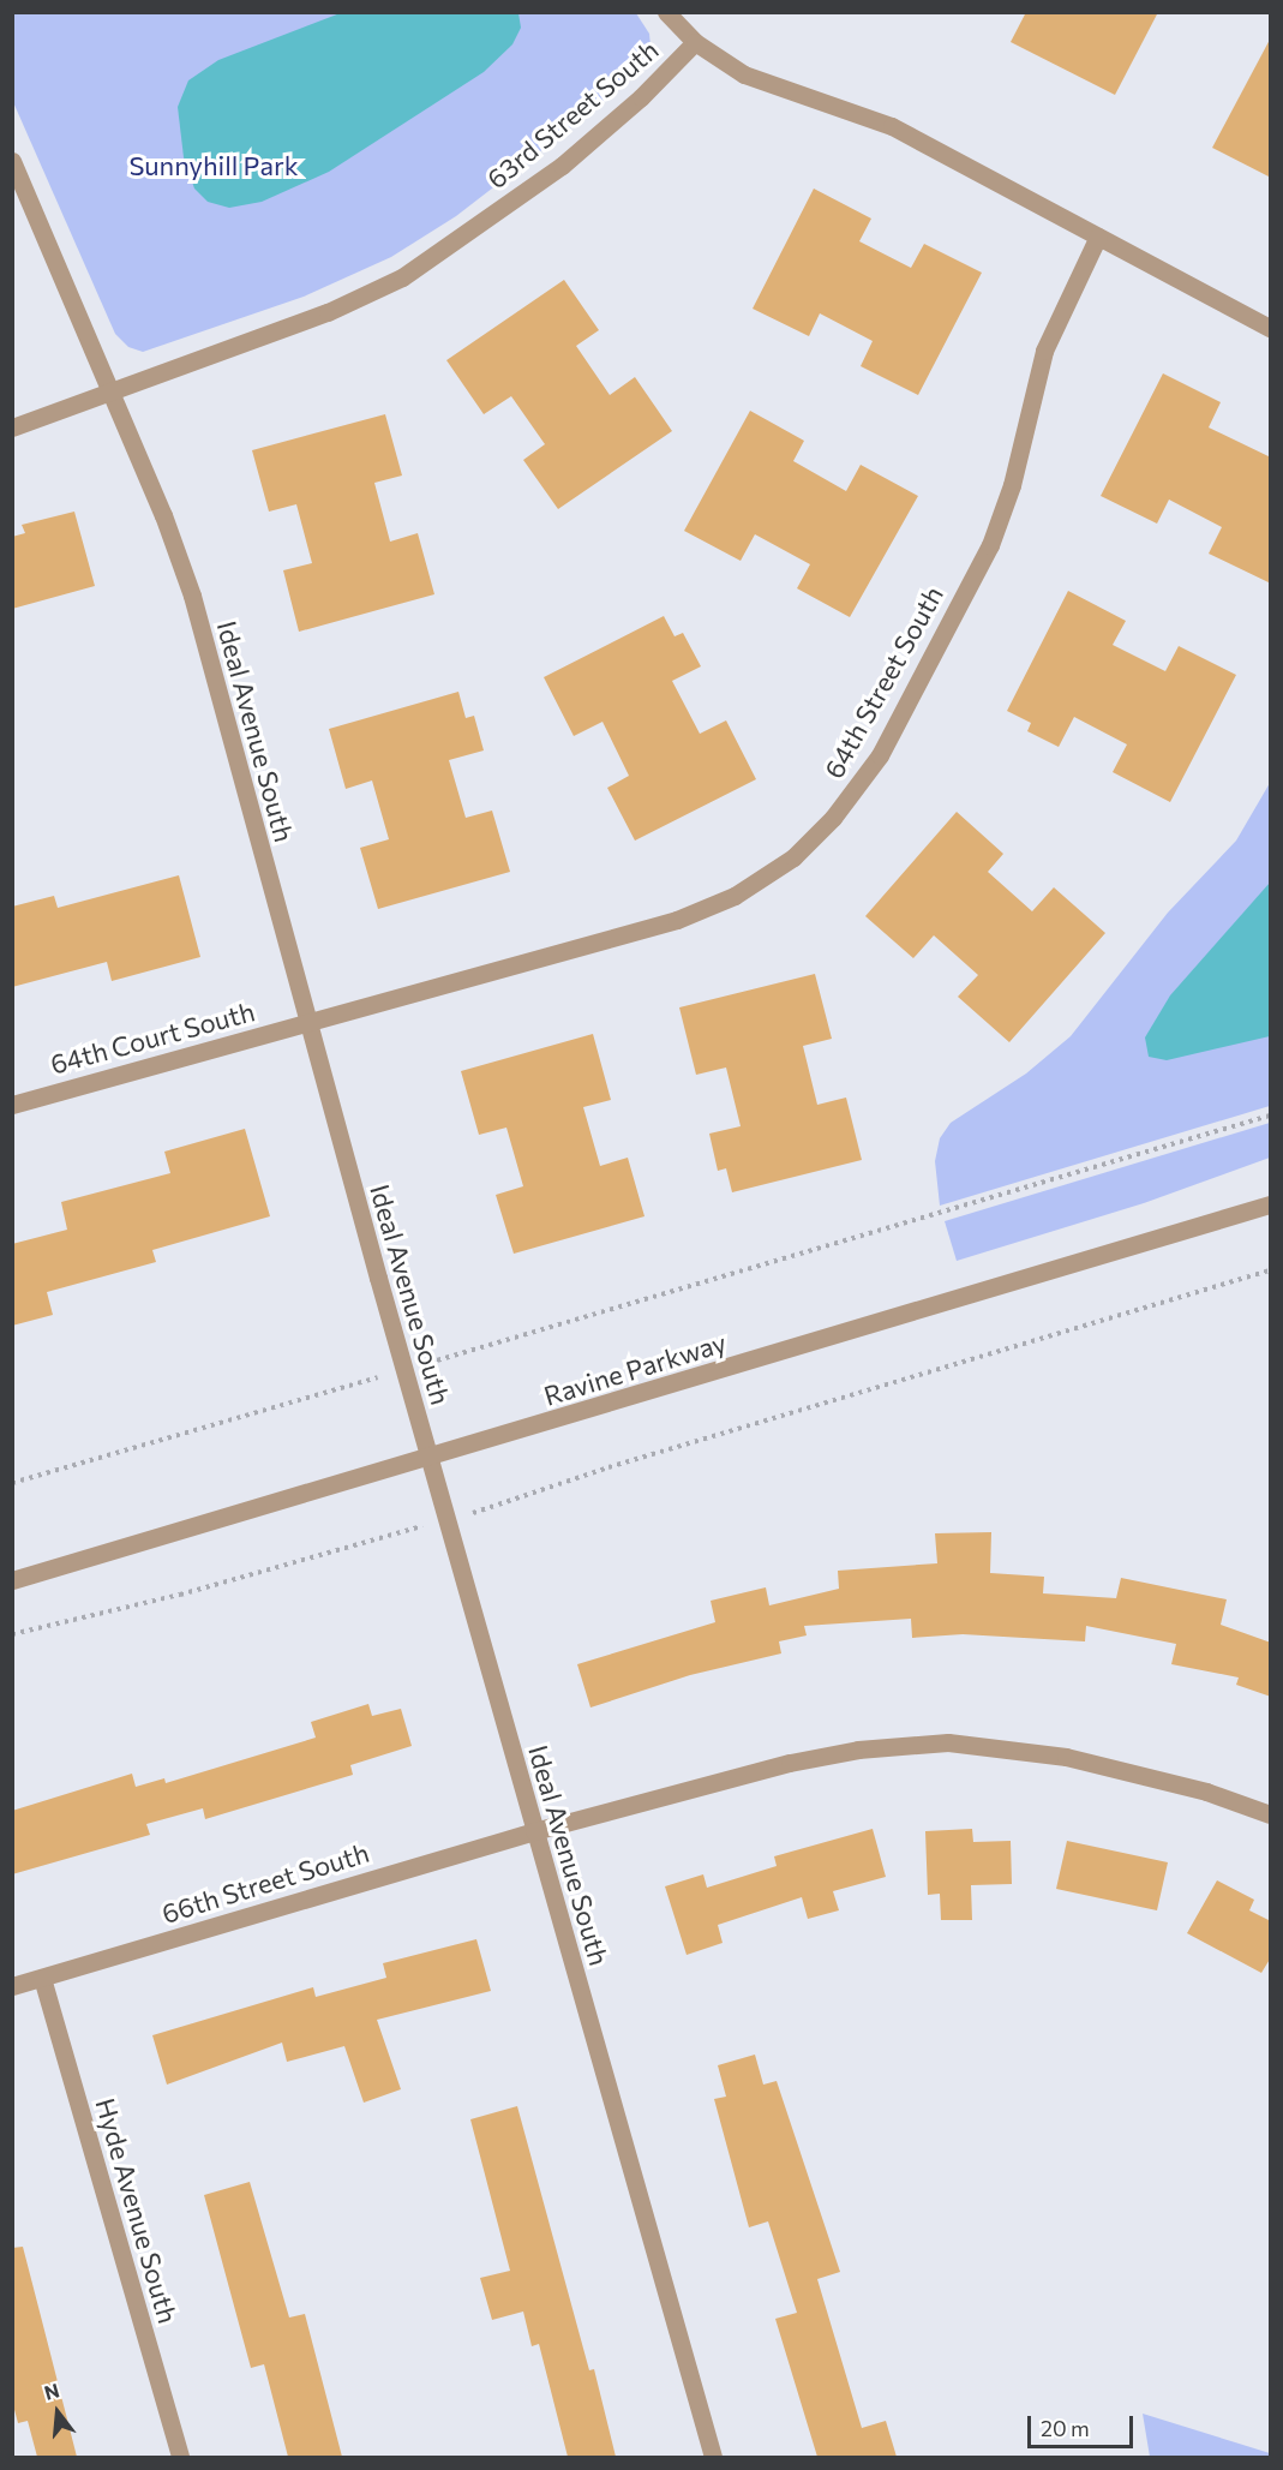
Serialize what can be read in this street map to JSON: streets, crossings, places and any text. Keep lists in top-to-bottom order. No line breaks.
{"streets":{"street":["63rd Street South","64th Street South","Ideal Avenue South","64th Court South","Ravine Parkway","66th Street South","Hyde Avenue South"]},"crossings":[["63rd Street South","64th Street South"],["63rd Street South","Ideal Avenue South"],["64th Street South","Ideal Avenue South"],["64th Street South","64th Court South"],["Ideal Avenue South","64th Court South"],["Ideal Avenue South","Ravine Parkway"],["Ideal Avenue South","66th Street South"],["66th Street South","Hyde Avenue South"]],"parks":["Sunnyhill Park"],"scale_bar":"20 m","north":"top"}
